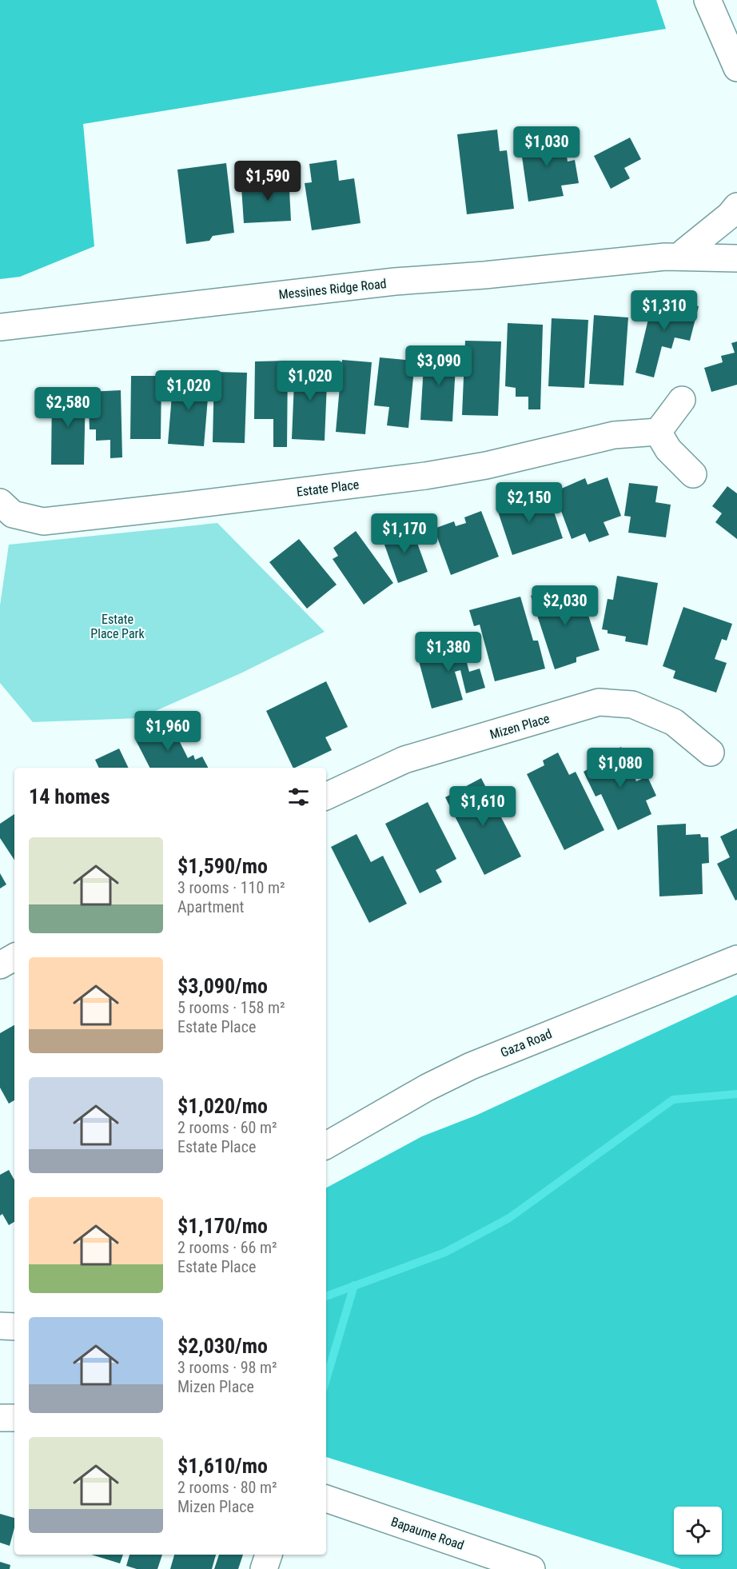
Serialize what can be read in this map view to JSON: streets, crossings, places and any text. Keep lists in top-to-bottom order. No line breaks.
{"streets":{"main road":["Messines Ridge Road","Estate Place","Mizen Place","Gaza Road","Bapaume Road"]},"parks":["Estate Place Park"],"page":{"price":["$1,030","$1,590","$1,310","$3,090","$1,020","$1,020","$2,580","$2,150","$1,170","$2,030","$1,380","$1,960","$1,080","$1,610"],"heading":"14 homes","list":[{"name":"$1,590/mo","note":"3 rooms · 110 m² · Apartment"},{"name":"$3,090/mo","note":"5 rooms · 158 m² · Estate Place"},{"name":"$1,020/mo","note":"2 rooms · 60 m² · Estate Place"},{"name":"$1,170/mo","note":"2 rooms · 66 m² · Estate Place"},{"name":"$2,030/mo","note":"3 rooms · 98 m² · Mizen Place"},{"name":"$1,610/mo","note":"2 rooms · 80 m² · Mizen Place"}]}}
